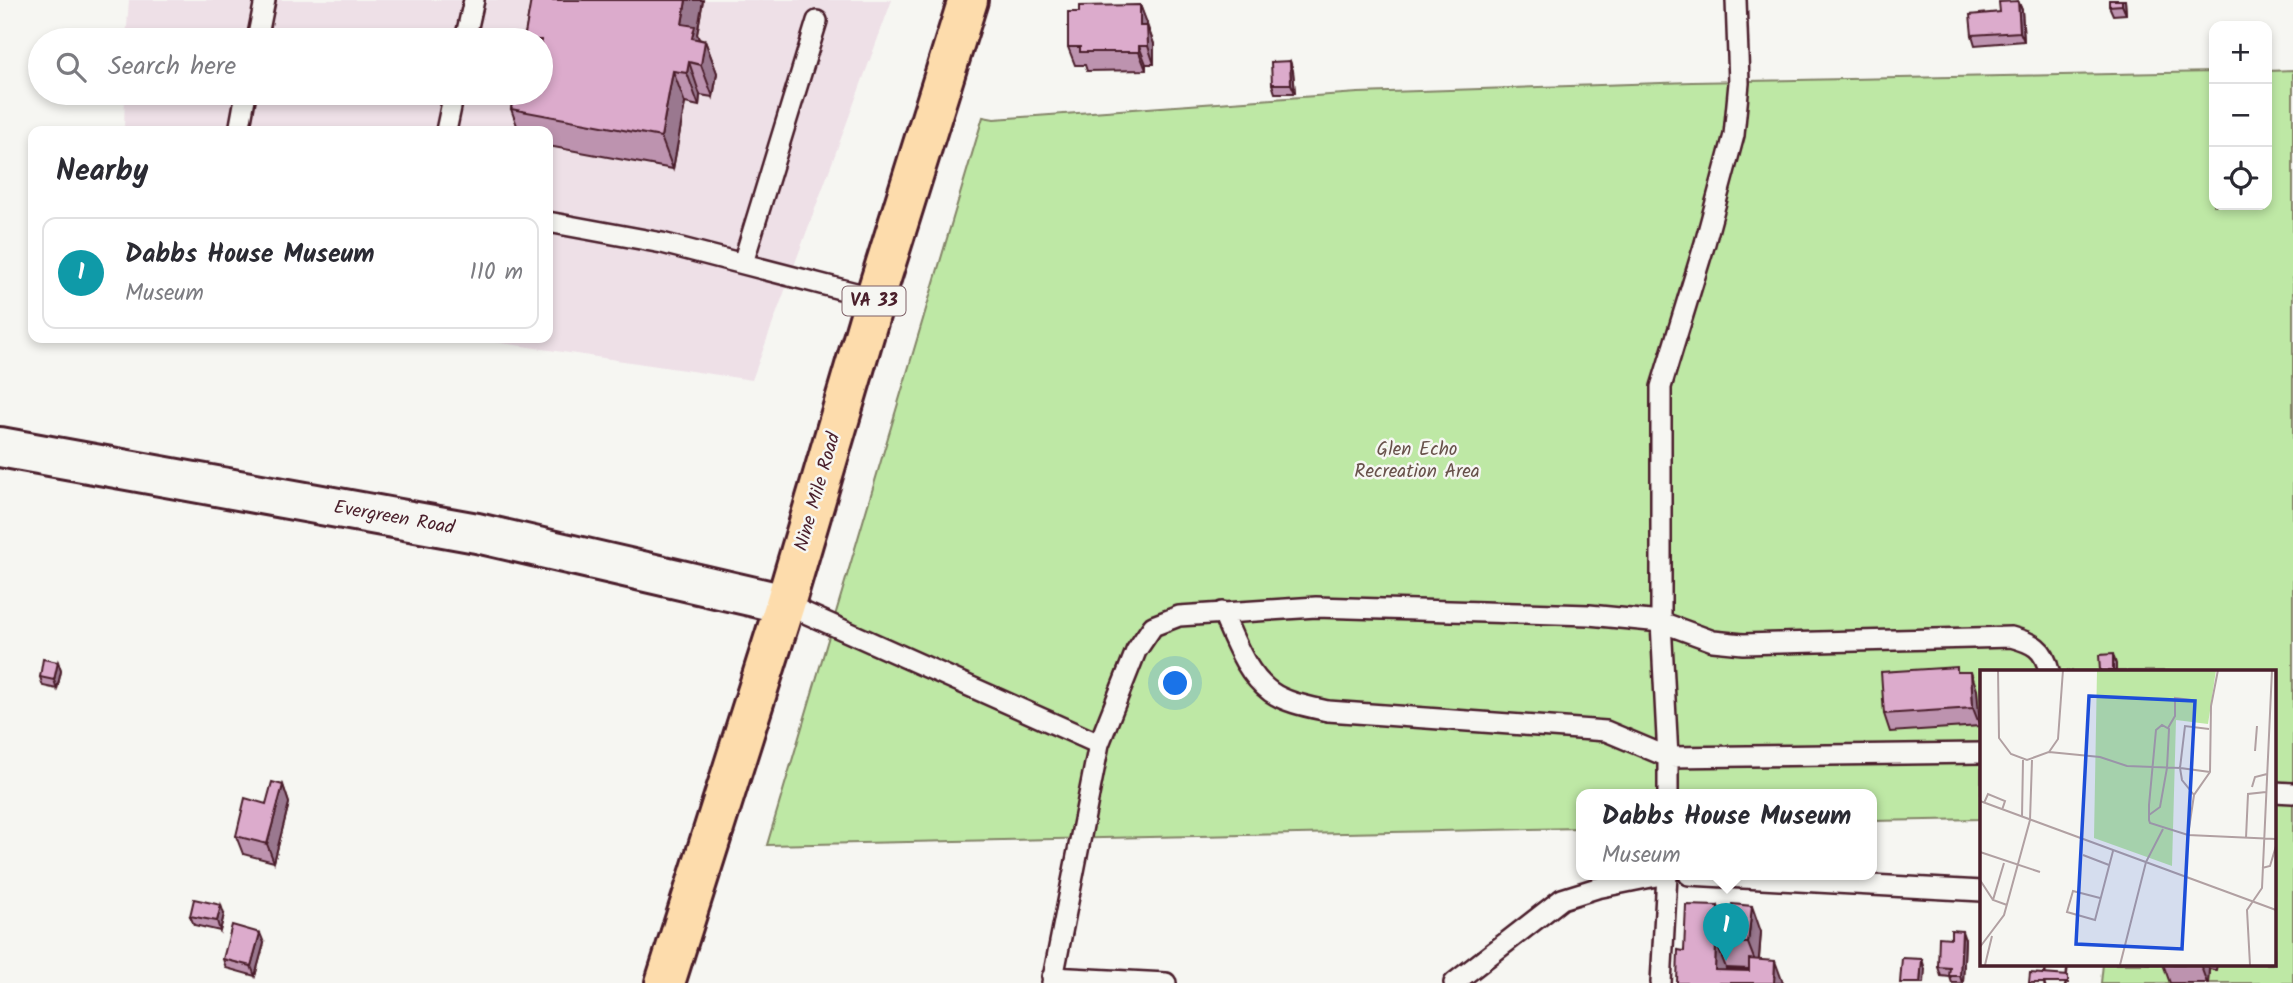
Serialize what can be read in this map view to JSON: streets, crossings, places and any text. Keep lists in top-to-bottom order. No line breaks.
{"streets":{"main road":["VA 33","Nine Mile Road"],"street":["Evergreen Road"]},"crossings":[["Nine Mile Road","Evergreen Road"]],"parks":["Glen Echo Recreation Area"],"page":{"map_buttons":["+","−"],"search":"Search here","heading":"Nearby","list":[{"mark":"1","name":"Dabbs House Museum","note":"Museum","value":"110 m"}],"popup":["Dabbs House Museum","Museum"],"pins":"1"}}
